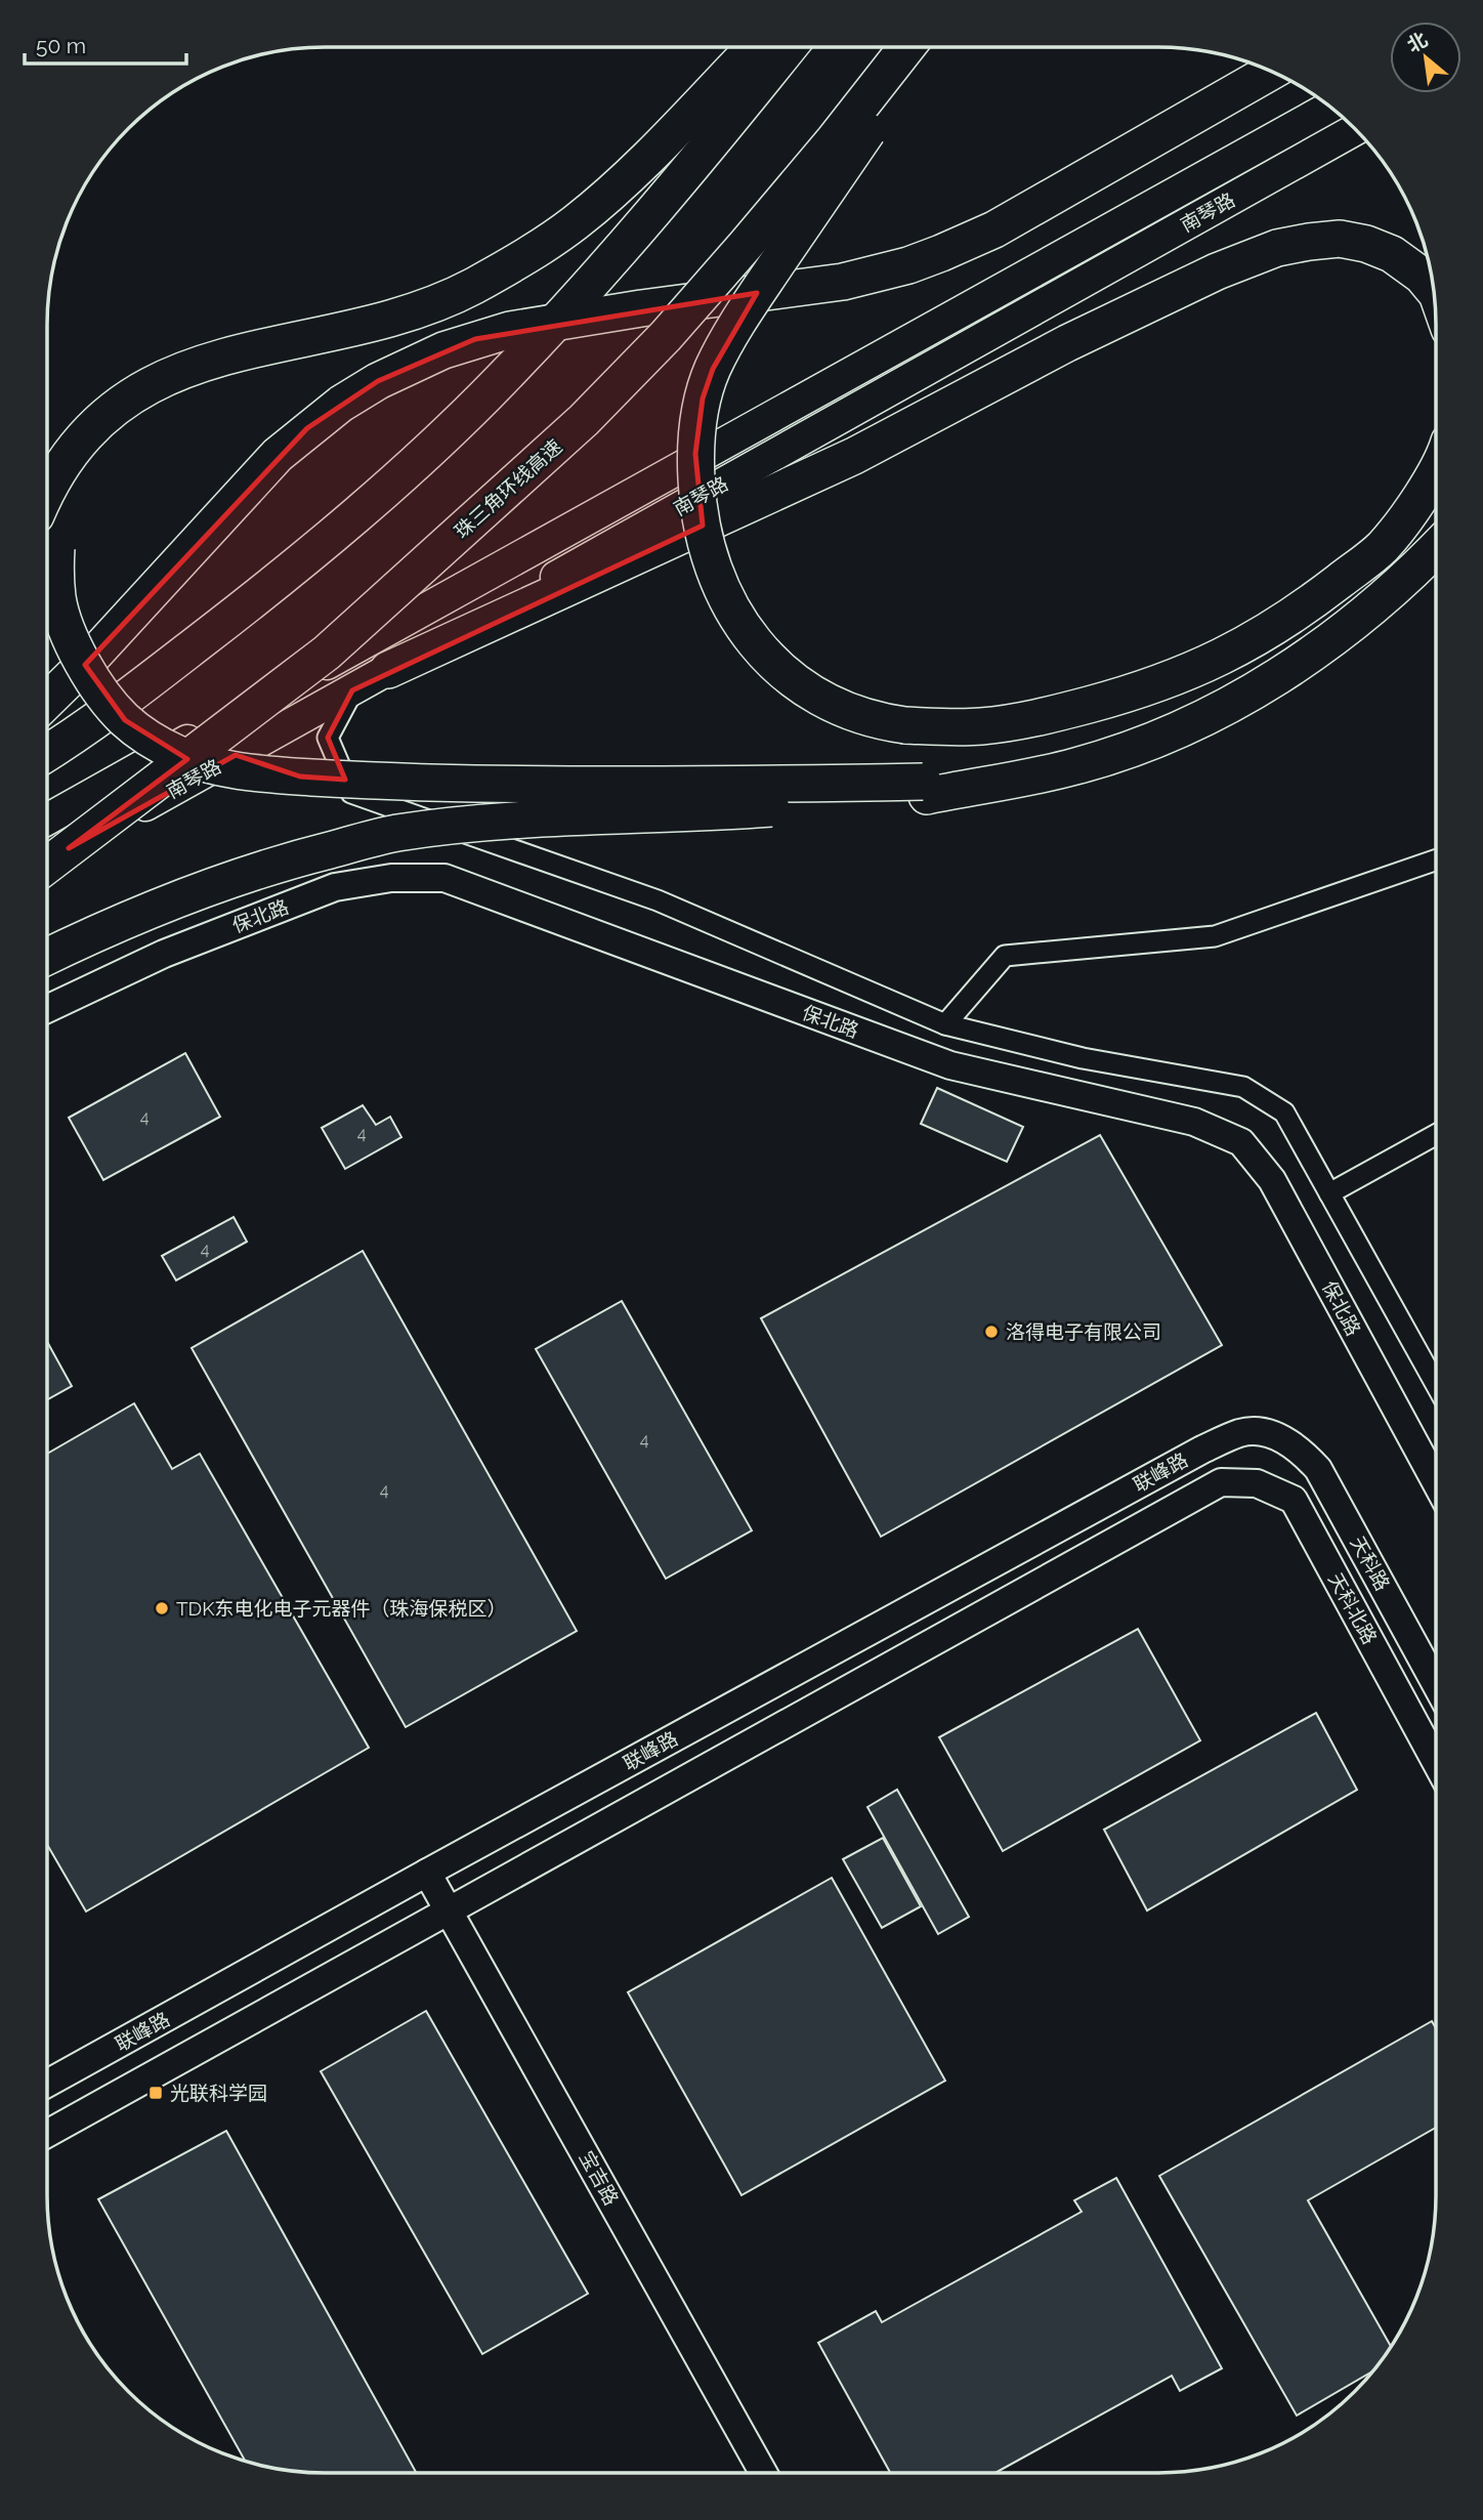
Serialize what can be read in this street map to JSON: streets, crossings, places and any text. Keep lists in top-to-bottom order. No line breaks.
{"streets":{"highway":["珠三角环线高速"],"main road":["南琴路"],"street":["保北路","联峰路","天科路","天科北路","宝吉路"]},"crossings":[["联峰路","天科路"],["联峰路","天科北路"],["联峰路","宝吉路"]],"places":{"other":["洛得电子有限公司","TDK东电化电子元器件（珠海保税区）"],"transit":["光联科学园"]},"house_numbers":["4","4","4","4","4"],"scale_bar":"50 m","north":"top left"}
